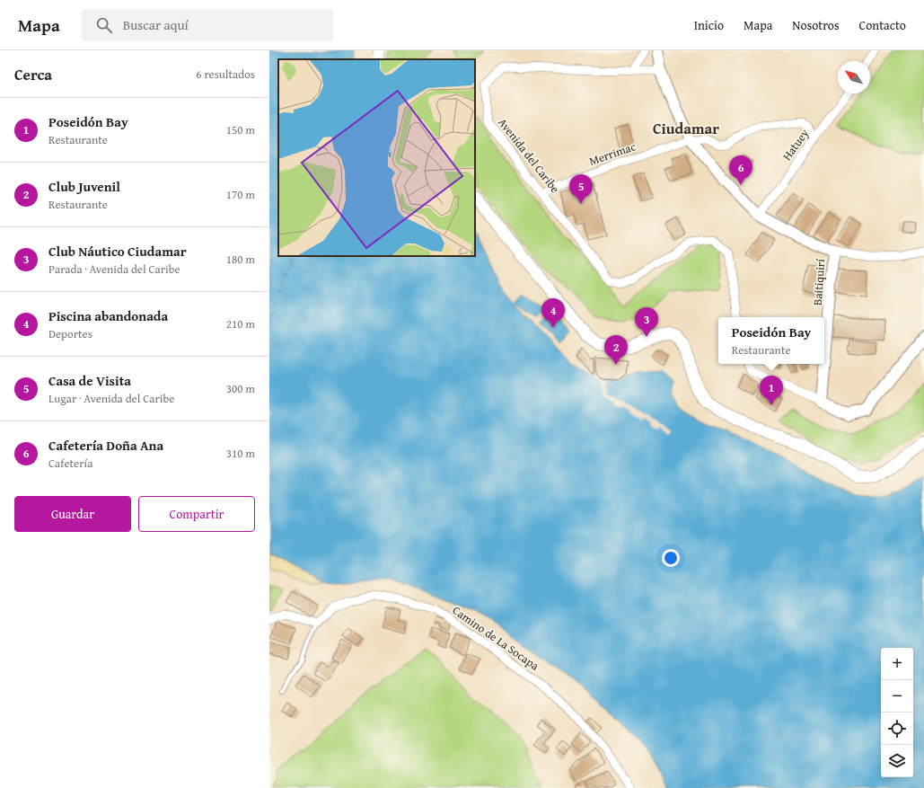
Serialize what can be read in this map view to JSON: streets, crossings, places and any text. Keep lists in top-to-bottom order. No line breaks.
{"streets":{"street":["Hatuey","Merrimac","Avenida del Caribe","Baitiquirí","Camino de La Socapa"]},"crossings":[["Hatuey","Merrimac"],["Merrimac","Avenida del Caribe"]],"districts":["Ciudamar"],"north":"top left","page":{"header":"Mapa","search":"Buscar aquí","nav":["Inicio","Mapa","Nosotros","Contacto"],"heading":["Cerca","6 resultados"],"list":[{"mark":"1","name":"Poseidón Bay","note":"Restaurante","value":"150 m"},{"mark":"2","name":"Club Juvenil","note":"Restaurante","value":"170 m"},{"mark":"3","name":"Club Náutico Ciudamar","note":"Parada · Avenida del Caribe","value":"180 m"},{"mark":"4","name":"Piscina abandonada","note":"Deportes","value":"210 m"},{"mark":"5","name":"Casa de Visita","note":"Lugar · Avenida del Caribe","value":"300 m"},{"mark":"6","name":"Cafetería Doña Ana","note":"Cafetería","value":"310 m"}],"pins":["6","5","4","3","2","1"],"popup":["Poseidón Bay","Restaurante"],"buttons":["Guardar","Compartir"],"map_buttons":["+","−"]}}
